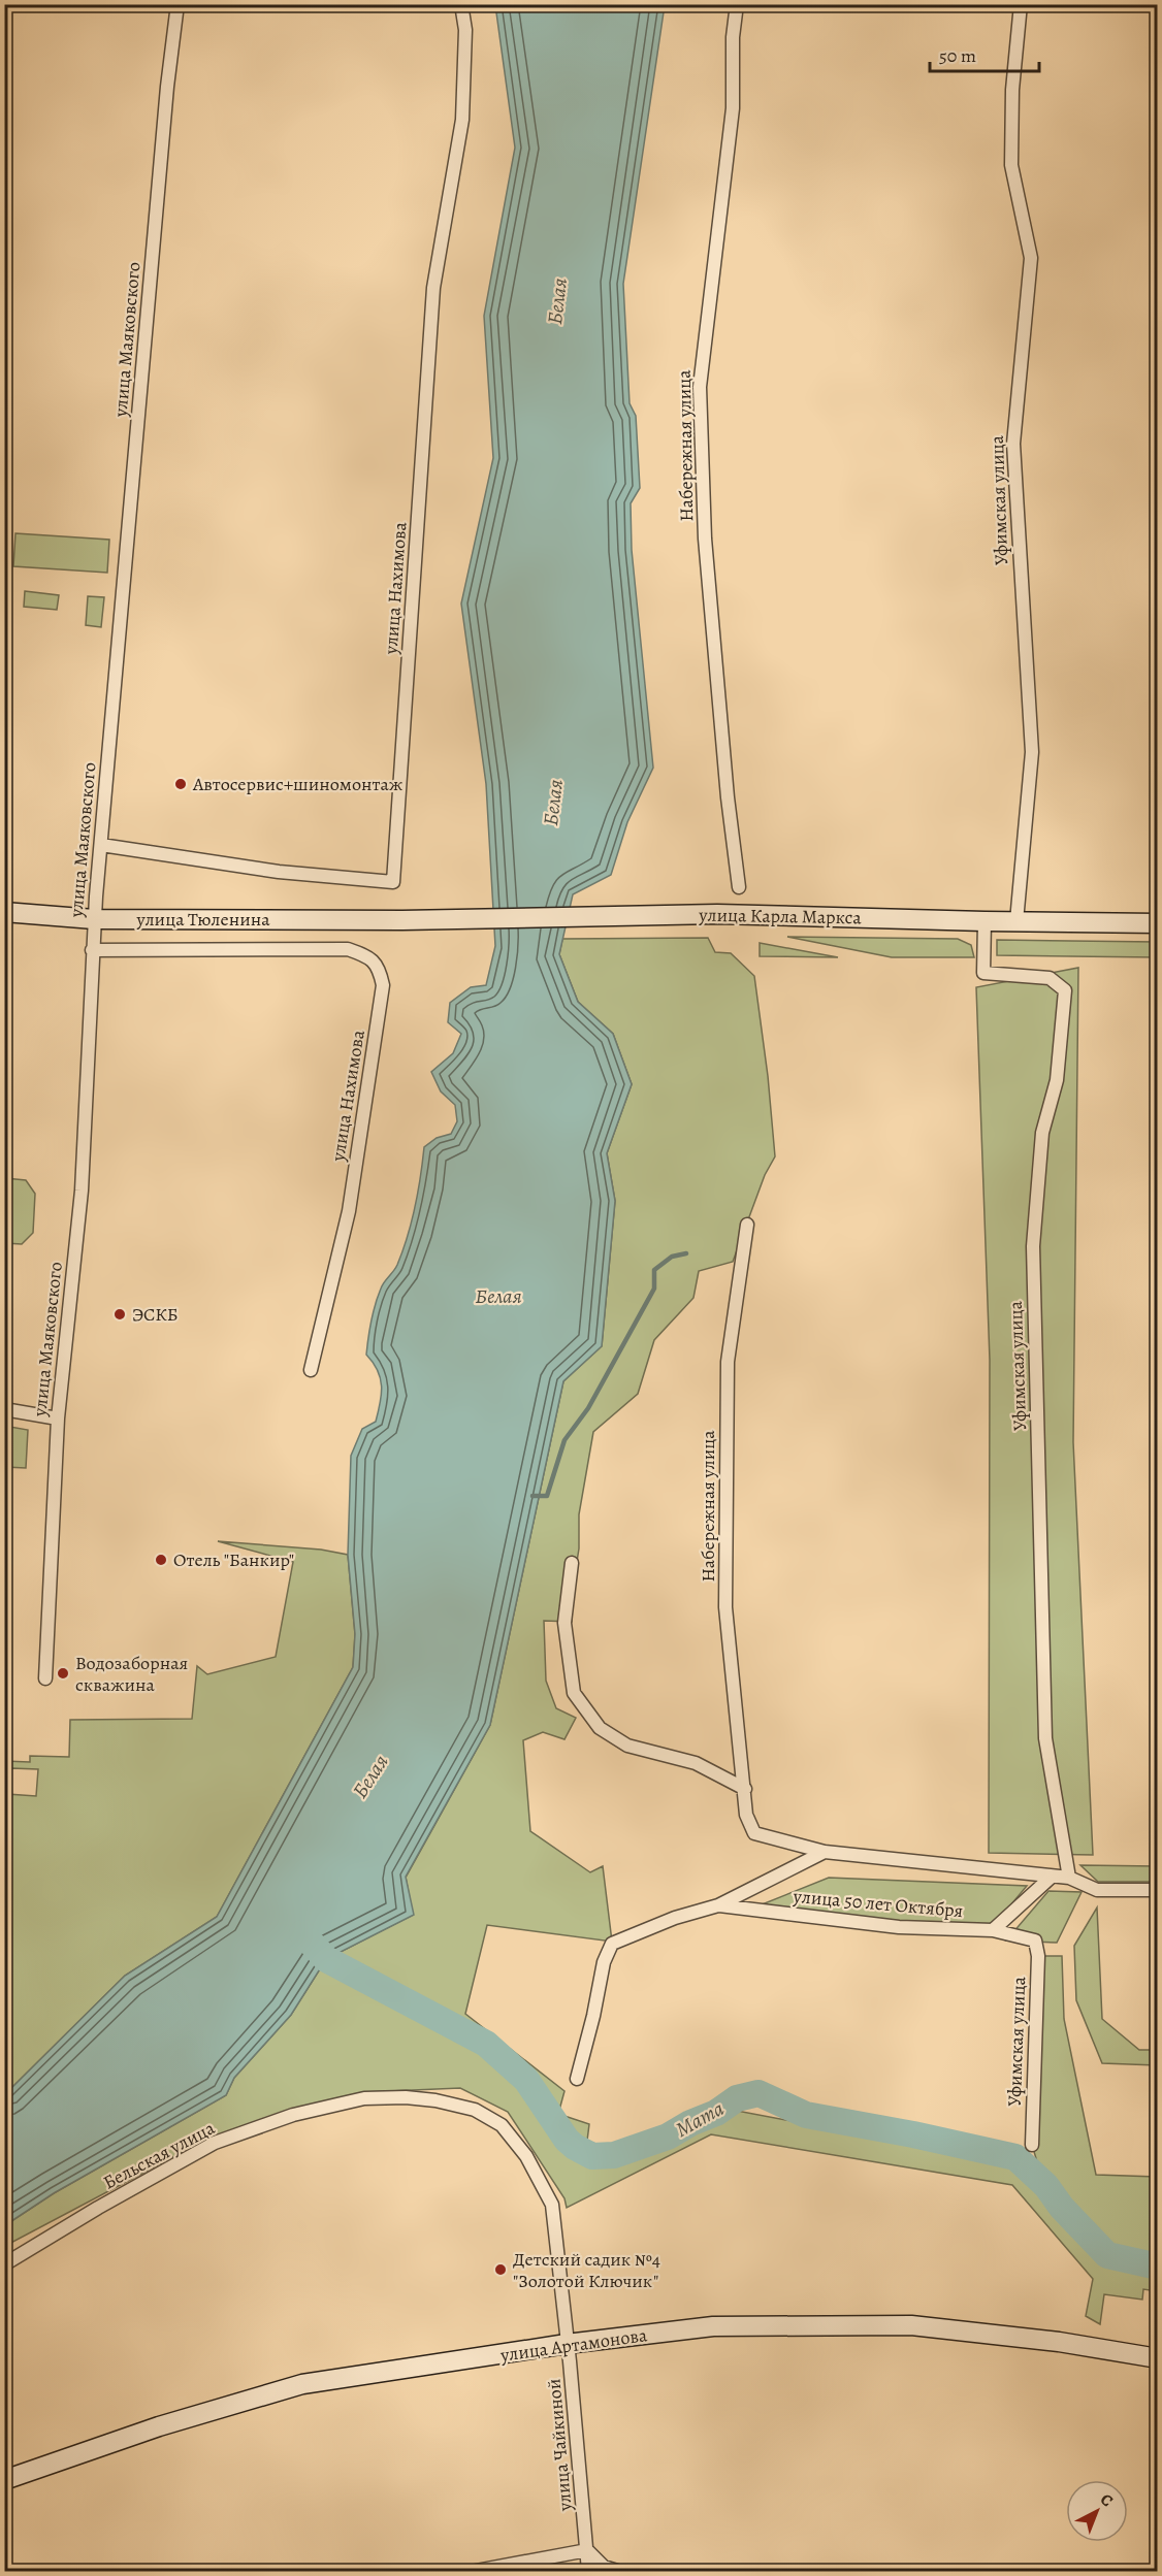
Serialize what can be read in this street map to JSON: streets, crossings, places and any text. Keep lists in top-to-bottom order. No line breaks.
{"streets":{"street":["улица Маяковского","Набережная улица","Уфимская улица","улица Нахимова","улица Карла Маркса","улица Тюленина","улица 50 лет Октября","Бельская улица","улица Артамонова","улица Чайкиной"]},"crossings":[["улица Маяковского","улица Нахимова"],["улица Маяковского","улица Тюленина"],["Набережная улица","улица 50 лет Октября"],["Уфимская улица","улица Карла Маркса"],["Уфимская улица","улица 50 лет Октября"],["улица Карла Маркса","улица Тюленина"],["Бельская улица","улица Чайкиной"],["улица Артамонова","улица Чайкиной"]],"water":["Белая","Мата"],"places":["Автосервис+шиномонтаж","ЭСКБ","Отель \"Банкир\"","Водозаборная скважина","Детский садик №4 \"Золотой Ключик\""],"scale_bar":"50 m","north":"top right"}
